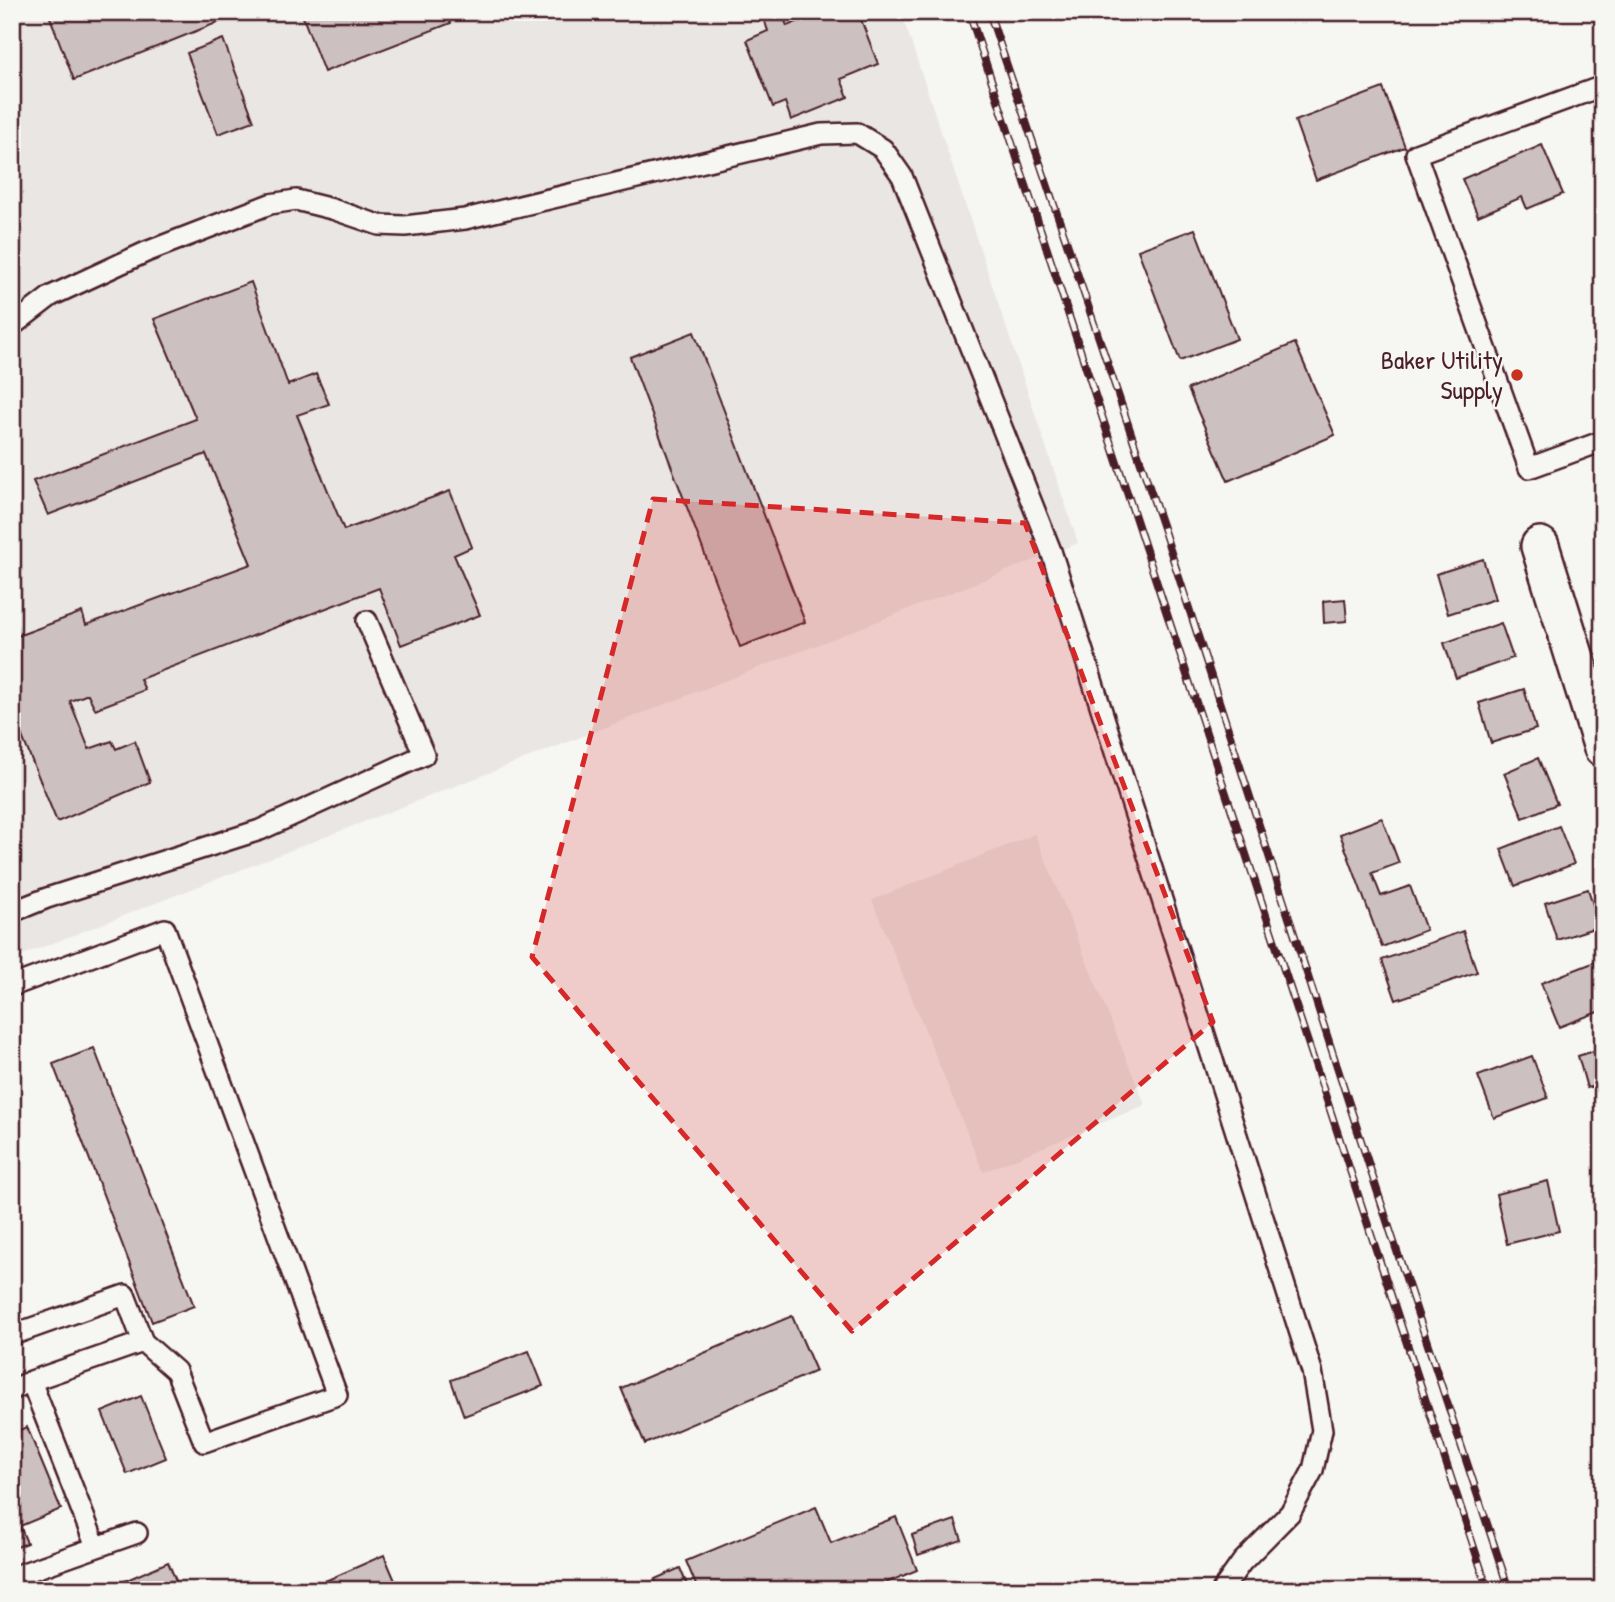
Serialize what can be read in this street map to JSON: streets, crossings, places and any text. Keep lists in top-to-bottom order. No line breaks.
{"places":["Baker Utility Supply"]}
